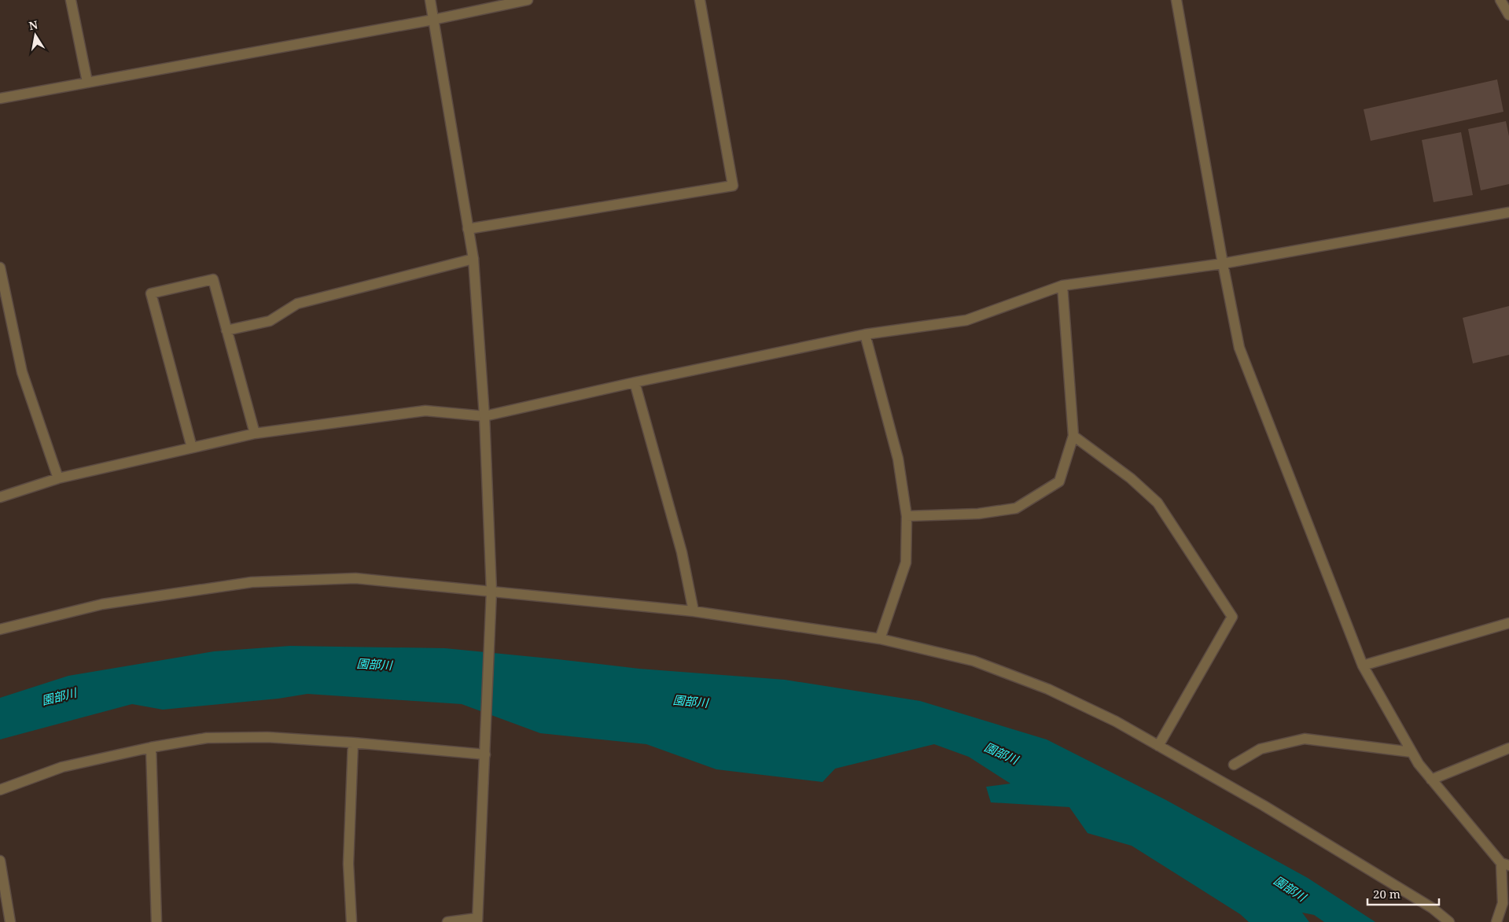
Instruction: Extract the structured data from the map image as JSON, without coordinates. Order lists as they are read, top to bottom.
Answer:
{
  "water": ["園部川"],
  "scale_bar": "20 m",
  "north": "top"
}
